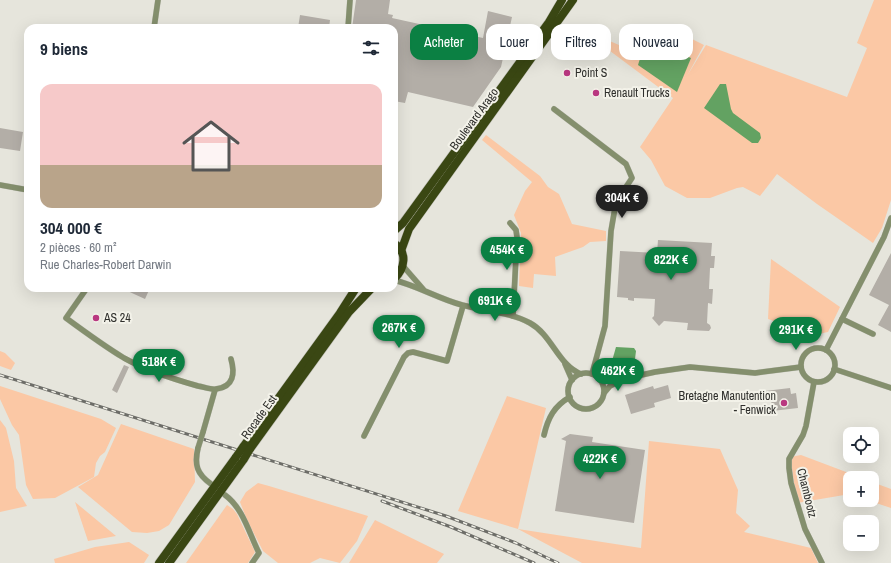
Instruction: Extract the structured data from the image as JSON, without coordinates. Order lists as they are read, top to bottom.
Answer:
{
  "streets": {
    "main road": ["Boulevard Arago", "Rocade Est"],
    "street": ["Chambootz"]
  },
  "places": [
    "Point S",
    "Renault Trucks",
    "AS 24",
    "Bretagne Manutention - Fenwick"
  ],
  "page": {
    "chip": [
      "Acheter",
      "Louer",
      "Filtres",
      "Nouveau"
    ],
    "heading": "9 biens",
    "list": [
      {
        "name": "304 000 €",
        "note": "2 pièces · 60 m² · Rue Charles-Robert Darwin"
      }
    ],
    "price": [
      "304K €",
      "454K €",
      "822K €",
      "691K €",
      "267K €",
      "291K €",
      "518K €",
      "462K €",
      "422K €"
    ],
    "map_buttons": ["+", "−"]
  }
}
